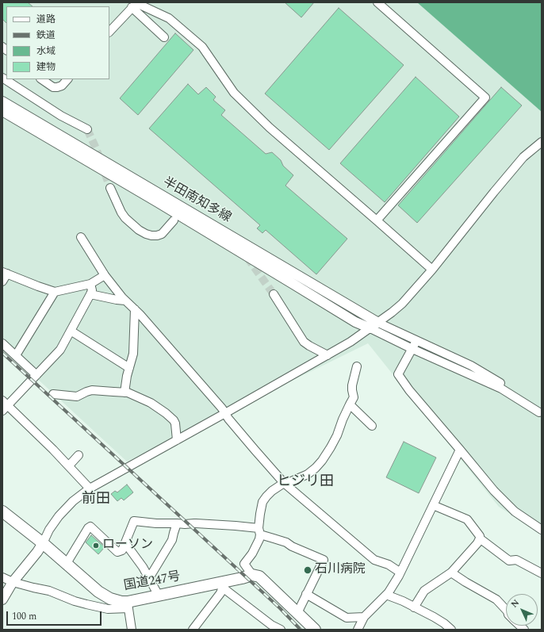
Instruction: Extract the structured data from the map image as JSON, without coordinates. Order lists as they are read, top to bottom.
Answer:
{
  "streets": {
    "highway": ["国道247号"],
    "main road": ["半田南知多線"]
  },
  "districts": ["ヒジリ田", "前田"],
  "places": ["ローソン", "石川病院"],
  "legend": [
    "道路",
    "鉄道",
    "水域",
    "建物"
  ],
  "scale_bar": "100 m",
  "north": "top left"
}
